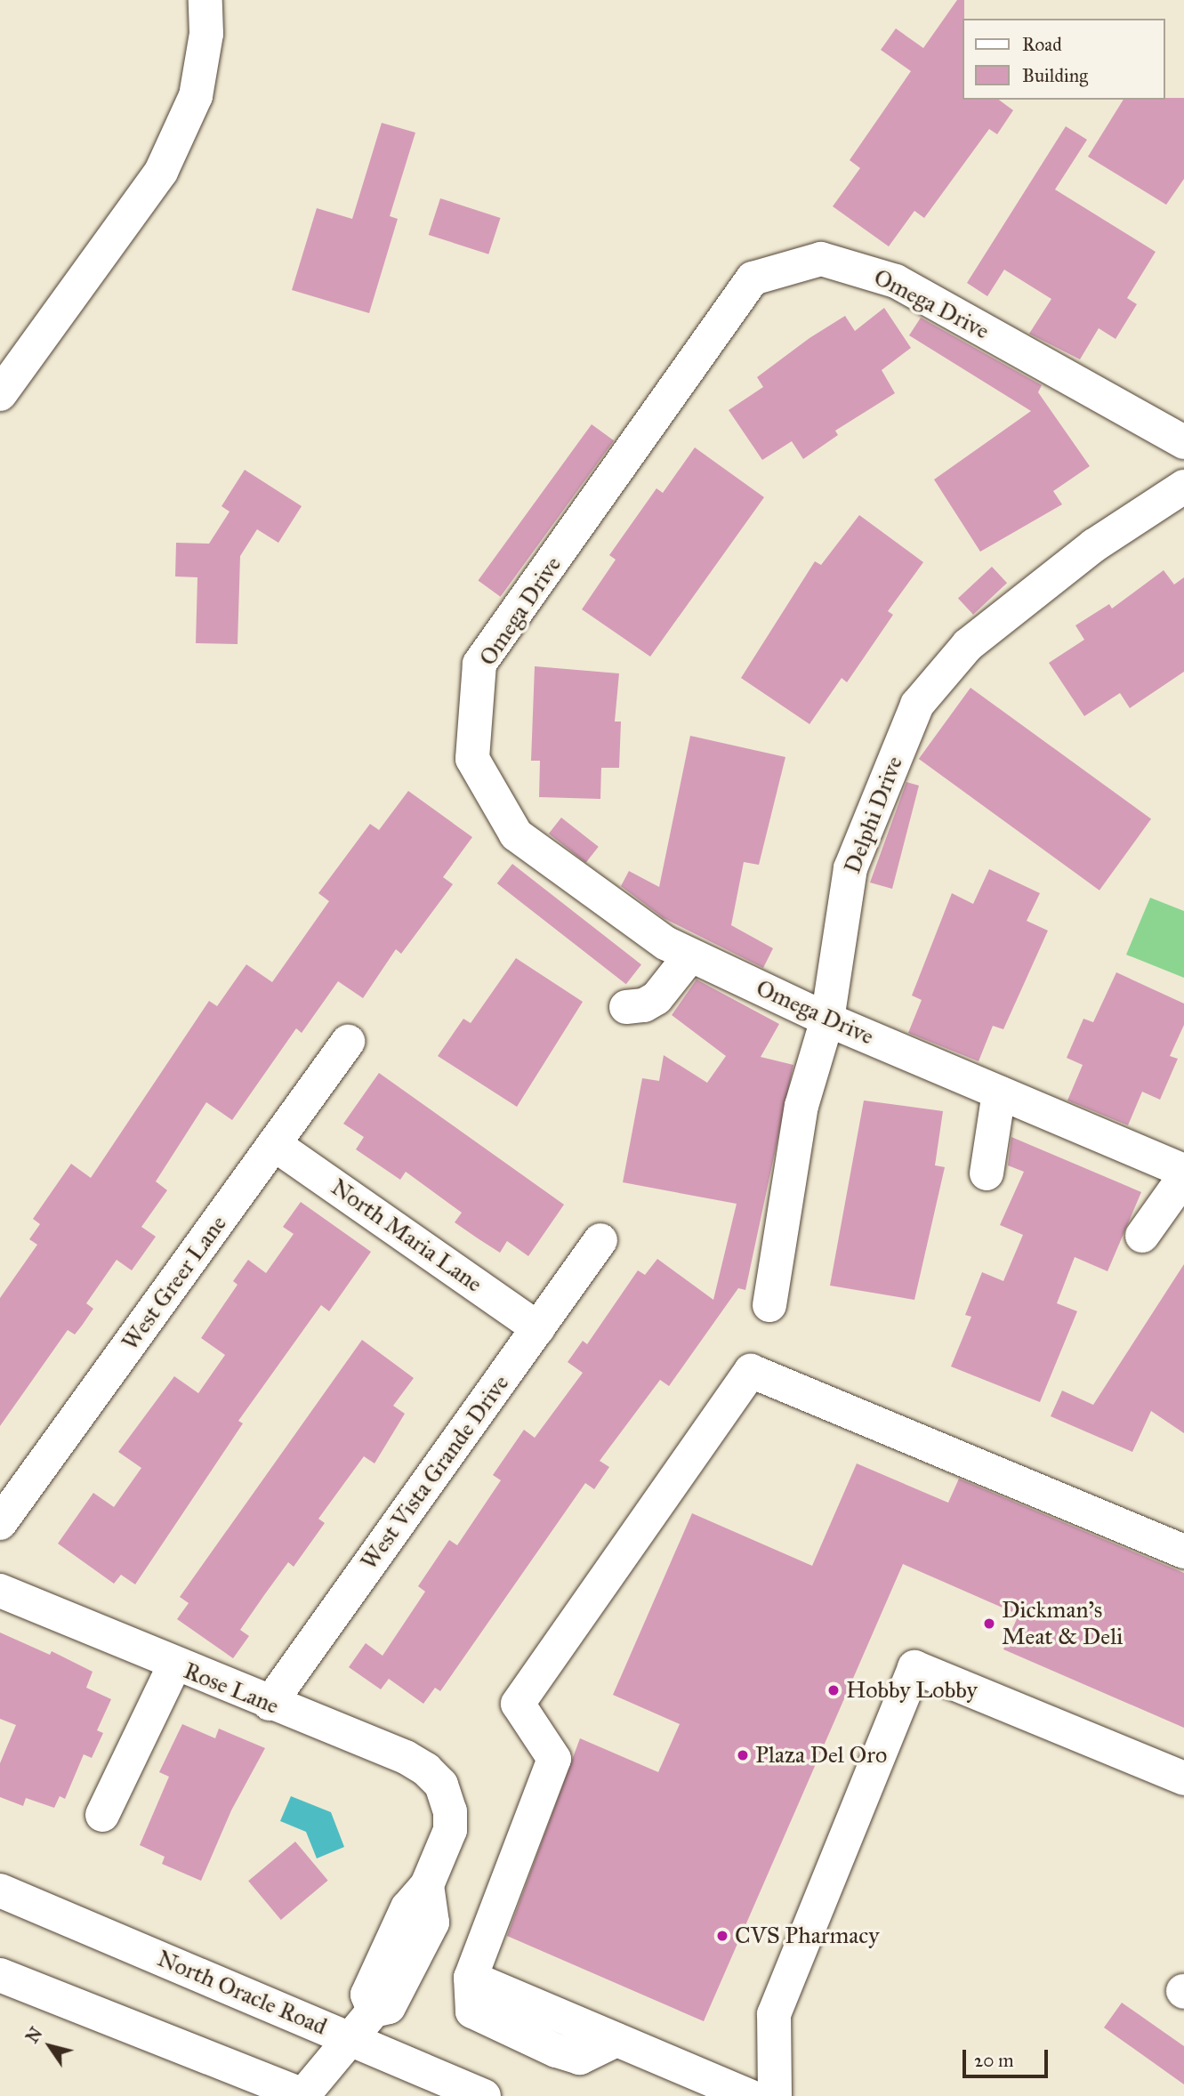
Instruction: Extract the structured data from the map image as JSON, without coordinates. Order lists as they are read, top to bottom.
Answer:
{
  "streets": {
    "main road": [
      "Omega Drive",
      "Delphi Drive",
      "North Maria Lane",
      "West Greer Lane",
      "West Vista Grande Drive",
      "Rose Lane",
      "North Oracle Road"
    ]
  },
  "crossings": [
    ["Omega Drive", "Delphi Drive"],
    ["North Maria Lane", "West Greer Lane"],
    ["North Maria Lane", "West Vista Grande Drive"],
    ["West Vista Grande Drive", "Rose Lane"],
    ["Rose Lane", "North Oracle Road"]
  ],
  "places": [
    "Dickman's Meat & Deli",
    "Hobby Lobby",
    "Plaza Del Oro",
    "CVS Pharmacy"
  ],
  "legend": ["Road", "Building"],
  "scale_bar": "20 m",
  "north": "top left"
}
